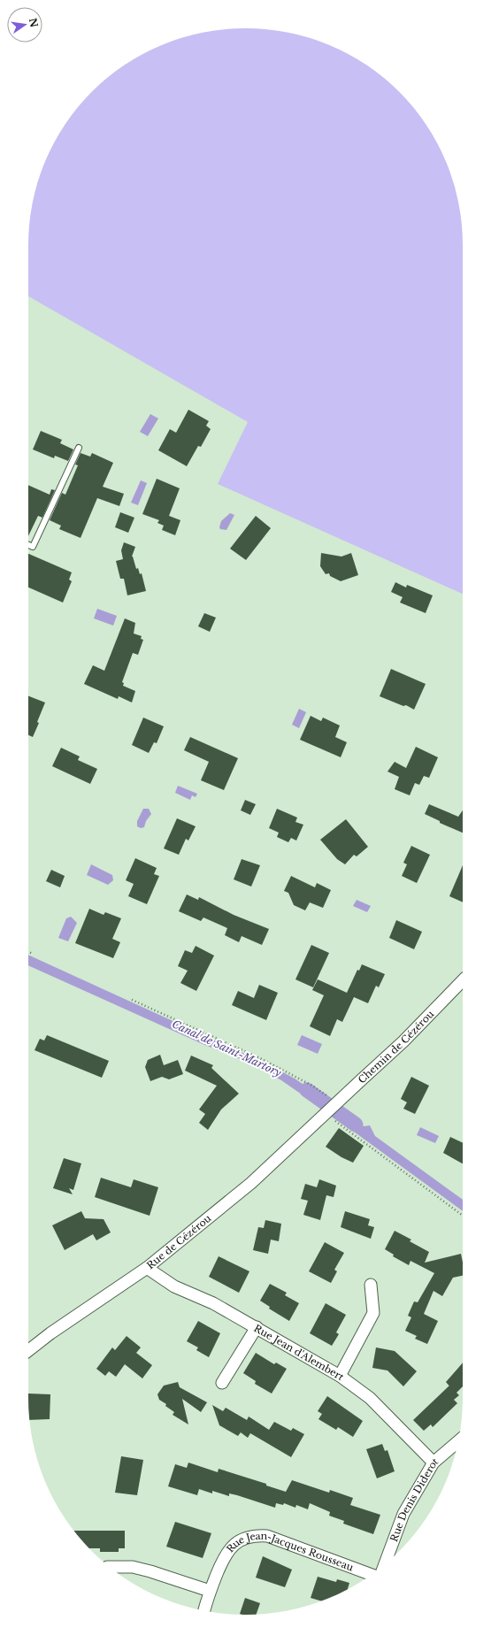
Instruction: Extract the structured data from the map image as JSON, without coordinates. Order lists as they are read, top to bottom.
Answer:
{
  "streets": {
    "street": [
      "Chemin de Cézérou",
      "Rue de Cézérou",
      "Rue Jean d'Alembert",
      "Rue Denis Diderot",
      "Rue Jean-Jacques Rousseau"
    ]
  },
  "crossings": [
    ["Chemin de Cézérou", "Rue de Cézérou"],
    ["Rue de Cézérou", "Rue Jean d'Alembert"],
    ["Rue Jean d'Alembert", "Rue Denis Diderot"]
  ],
  "water": ["Canal de Saint-Martory"],
  "north": "right"
}
